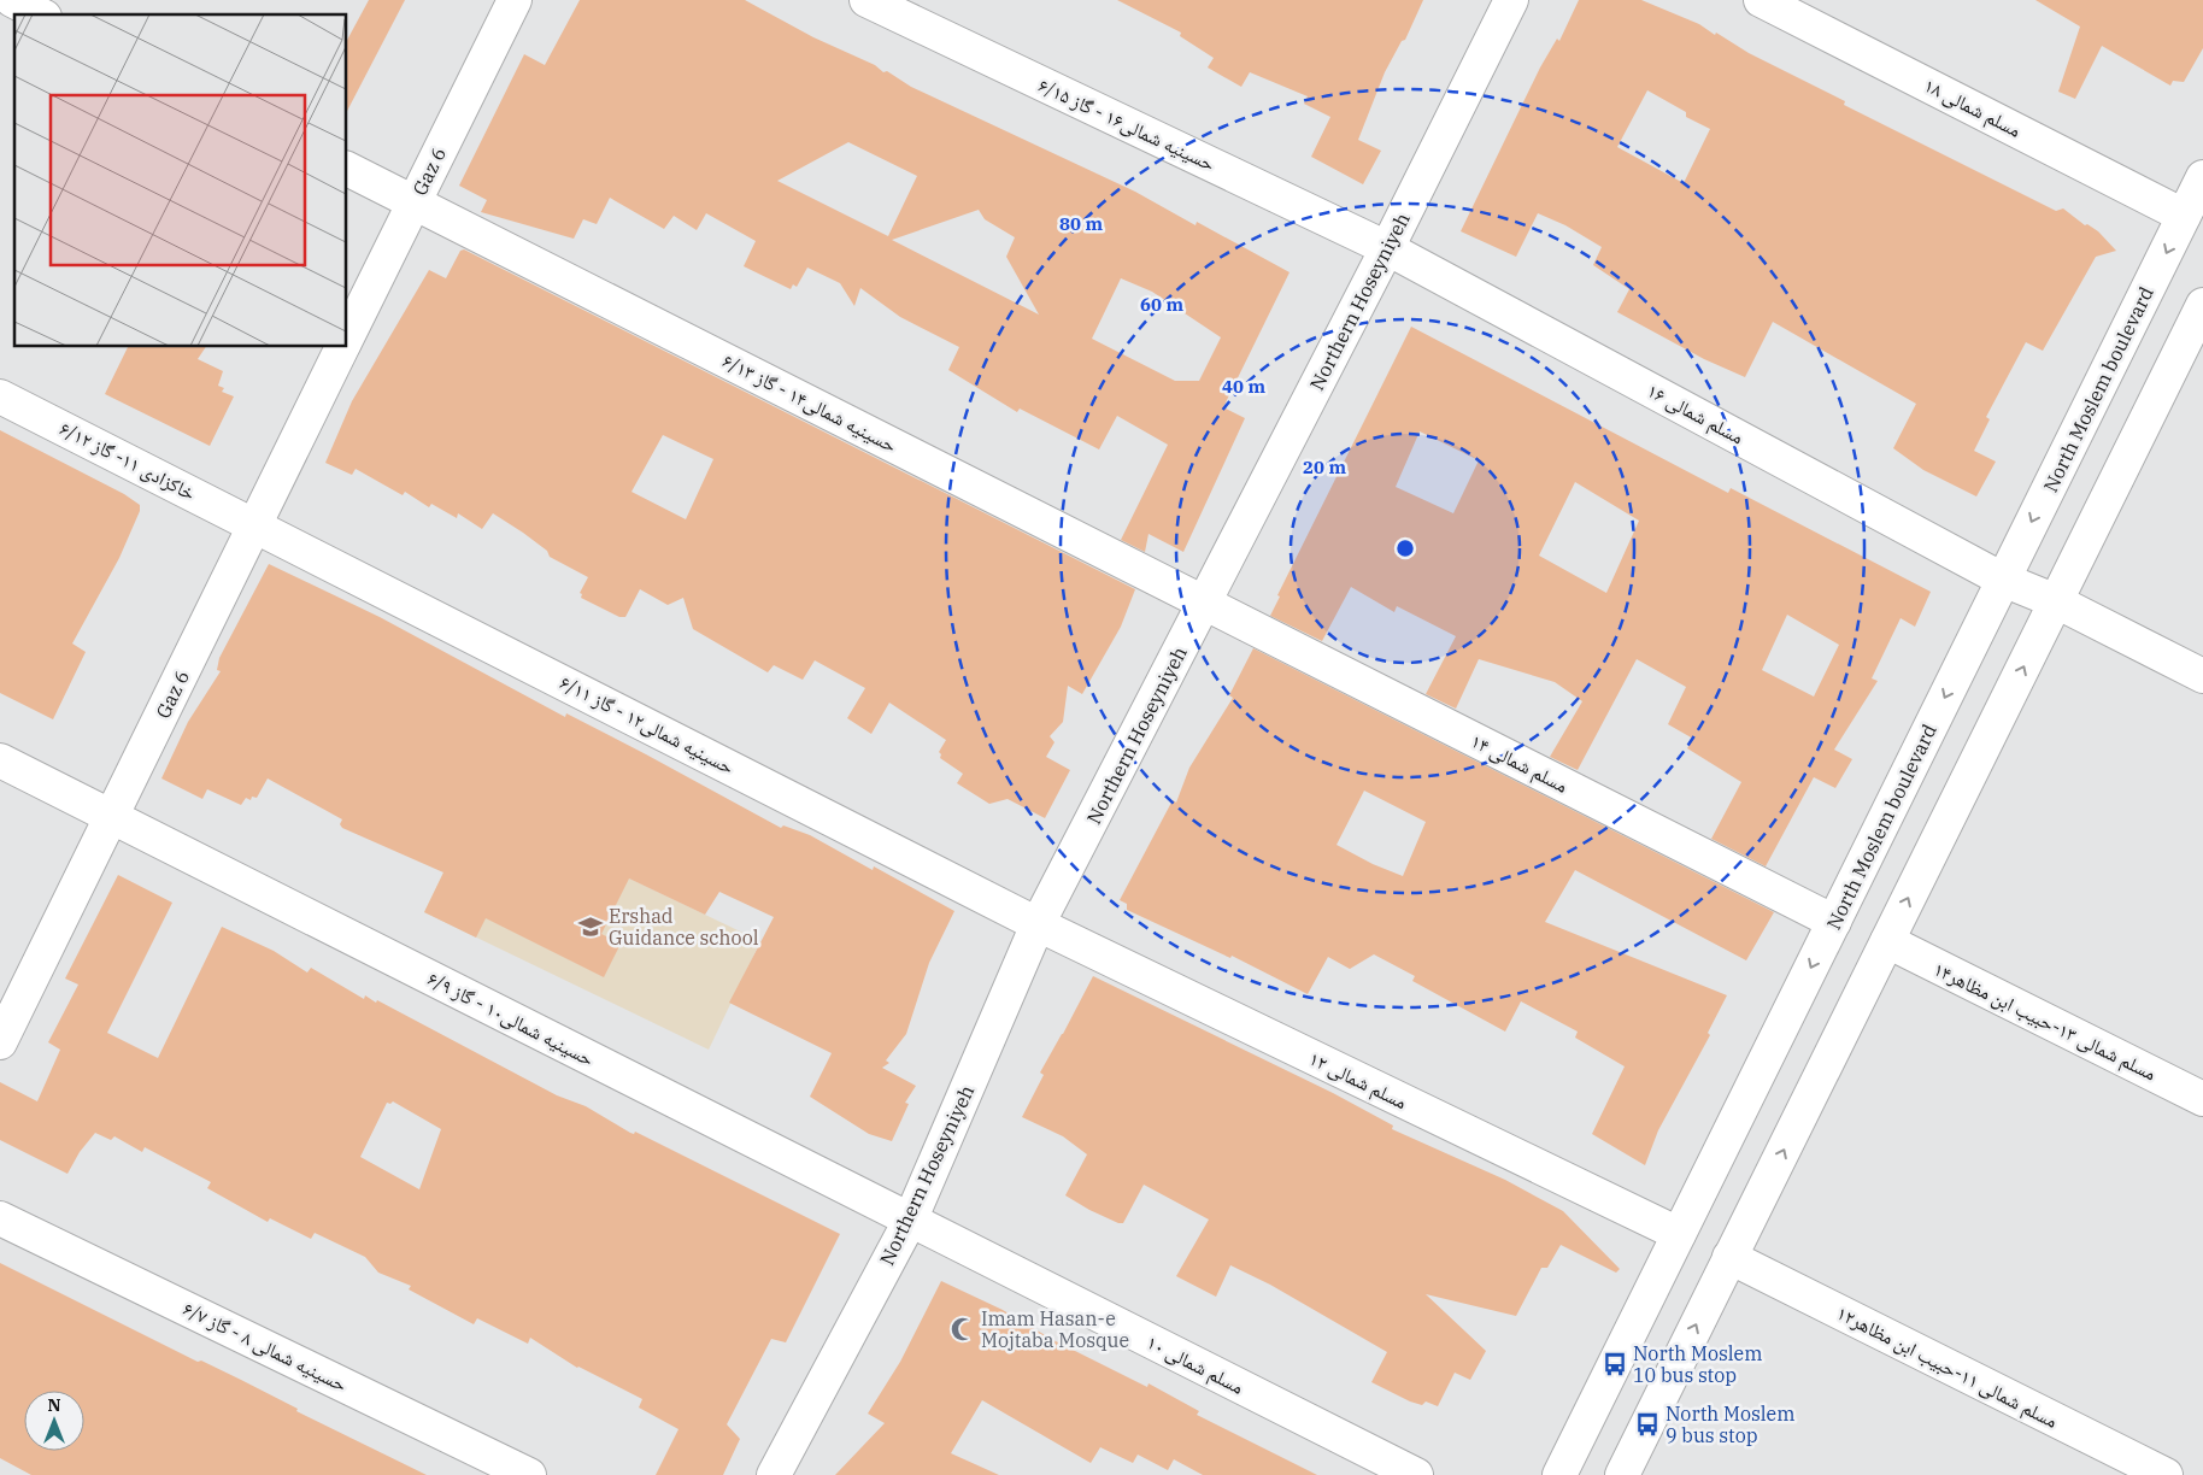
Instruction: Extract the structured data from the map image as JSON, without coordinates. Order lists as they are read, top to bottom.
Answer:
{
  "streets": {
    "street": [
      "مسلم شمالی ۱۸",
      "حسینیه شمالی۱۶ - گاز ۶/۱۵",
      "Gaz 6",
      "Northern Hoseyniyeh",
      "North Moslem boulevard",
      "حسینیه شمالی۱۴ - گاز ۶/۱۳",
      "مسلم شمالی ۱۶",
      "خاکزادی ۱۱- گاز ۶/۱۲",
      "حسینیه شمالی۱۲ - گاز ۶/۱۱",
      "مسلم شمالی ۱۴",
      "حسینیه شمالی۱۰ - گاز ۶/۹",
      "مسلم شمالی ۱۳-حبیب ابن مظاهر۱۴",
      "مسلم شمالی ۱۲",
      "حسینیه شمالی ۸ - گاز ۶/۷",
      "مسلم شمالی ۱۰",
      "مسلم شمالی ۱۱-حبیب ابن مظاهر۱۲"
    ]
  },
  "crossings": [
    ["مسلم شمالی ۱۸", "North Moslem boulevard"],
    ["حسینیه شمالی۱۶ - گاز ۶/۱۵", "Northern Hoseyniyeh"],
    ["حسینیه شمالی۱۶ - گاز ۶/۱۵", "مسلم شمالی ۱۶"],
    ["Gaz 6", "حسینیه شمالی۱۴ - گاز ۶/۱۳"],
    ["Gaz 6", "خاکزادی ۱۱- گاز ۶/۱۲"],
    ["Gaz 6", "حسینیه شمالی۱۲ - گاز ۶/۱۱"],
    ["Gaz 6", "حسینیه شمالی۱۰ - گاز ۶/۹"],
    ["Northern Hoseyniyeh", "حسینیه شمالی۱۴ - گاز ۶/۱۳"],
    ["Northern Hoseyniyeh", "مسلم شمالی ۱۶"],
    ["Northern Hoseyniyeh", "حسینیه شمالی۱۲ - گاز ۶/۱۱"],
    ["Northern Hoseyniyeh", "مسلم شمالی ۱۴"],
    ["Northern Hoseyniyeh", "حسینیه شمالی۱۰ - گاز ۶/۹"],
    ["Northern Hoseyniyeh", "مسلم شمالی ۱۲"],
    ["Northern Hoseyniyeh", "مسلم شمالی ۱۰"],
    ["North Moslem boulevard", "مسلم شمالی ۱۶"],
    ["North Moslem boulevard", "مسلم شمالی ۱۴"],
    ["North Moslem boulevard", "مسلم شمالی ۱۲"],
    ["حسینیه شمالی۱۴ - گاز ۶/۱۳", "مسلم شمالی ۱۴"],
    ["خاکزادی ۱۱- گاز ۶/۱۲", "حسینیه شمالی۱۲ - گاز ۶/۱۱"],
    ["حسینیه شمالی۱۲ - گاز ۶/۱۱", "مسلم شمالی ۱۲"],
    ["حسینیه شمالی۱۰ - گاز ۶/۹", "مسلم شمالی ۱۰"]
  ],
  "places": {
    "school or university": ["Ershad Guidance school"],
    "mosque": ["Imam Hasan-e Mojtaba Mosque"],
    "bus stop": ["North Moslem 10 bus stop", "North Moslem 9 bus stop"]
  },
  "north": "top",
  "rings": [
    "80 m",
    "60 m",
    "40 m",
    "20 m"
  ]
}
